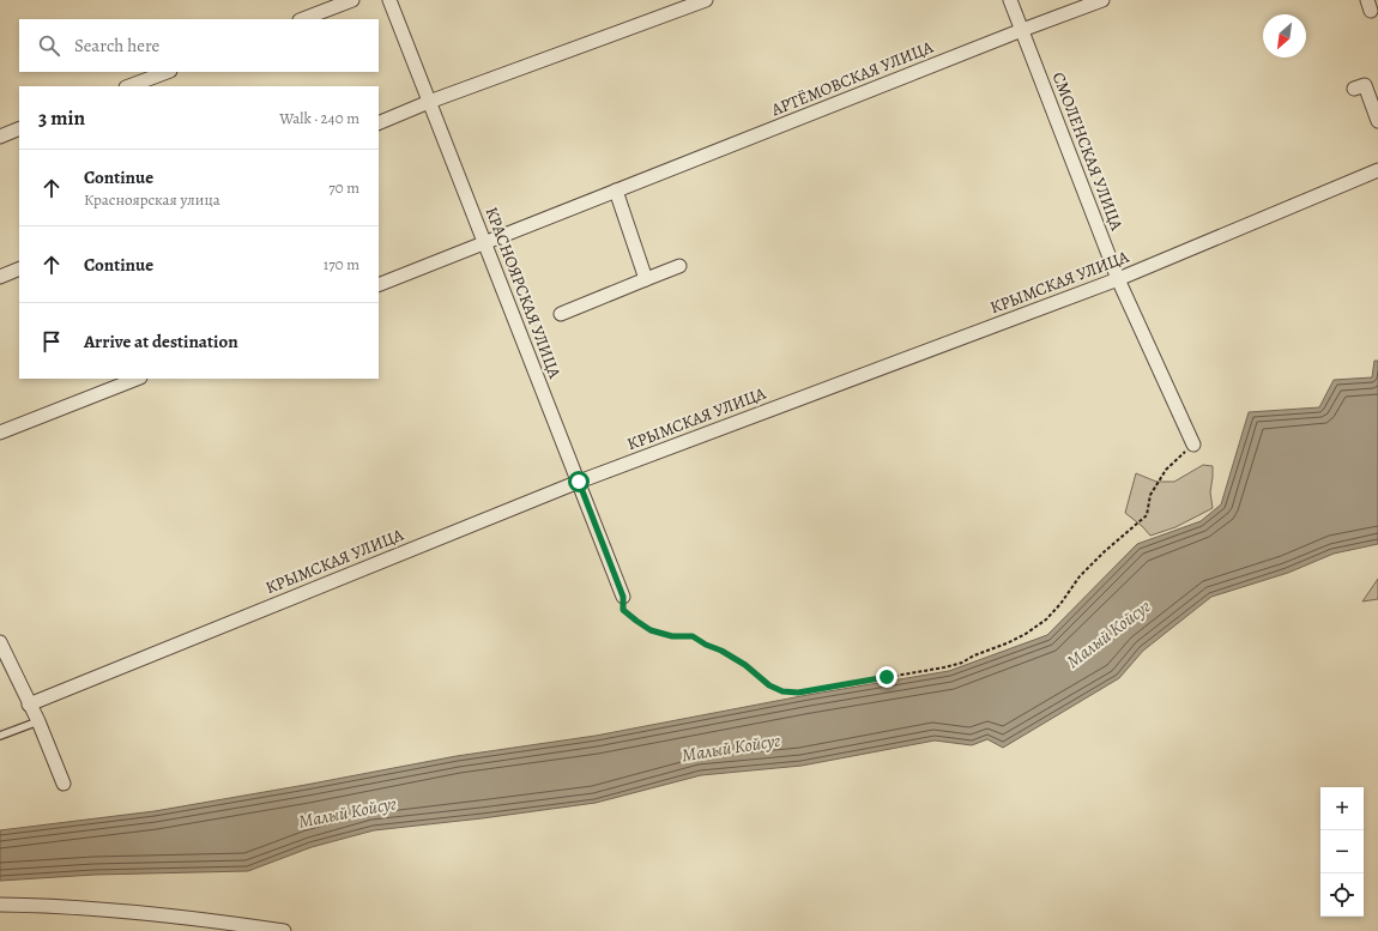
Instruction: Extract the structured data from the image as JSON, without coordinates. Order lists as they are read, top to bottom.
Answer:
{
  "streets": {
    "street": [
      "АРТЁМОВСКАЯ УЛИЦА",
      "СМОЛЕНСКАЯ УЛИЦА",
      "КРЫМСКАЯ УЛИЦА",
      "КРАСНОЯРСКАЯ УЛИЦА"
    ]
  },
  "crossings": [
    ["АРТЁМОВСКАЯ УЛИЦА", "СМОЛЕНСКАЯ УЛИЦА"],
    ["АРТЁМОВСКАЯ УЛИЦА", "КРАСНОЯРСКАЯ УЛИЦА"],
    ["СМОЛЕНСКАЯ УЛИЦА", "КРЫМСКАЯ УЛИЦА"],
    ["КРЫМСКАЯ УЛИЦА", "КРАСНОЯРСКАЯ УЛИЦА"]
  ],
  "water": ["Малый Койсуг"],
  "north": "bottom left",
  "page": {
    "search": "Search here",
    "heading": ["3 min", "Walk · 240 m"],
    "list": [
      ["Continue", "Красноярская улица", "70 m"],
      ["Continue", "170 m"],
      "Arrive at destination"
    ],
    "map_buttons": ["+", "−"]
  }
}
